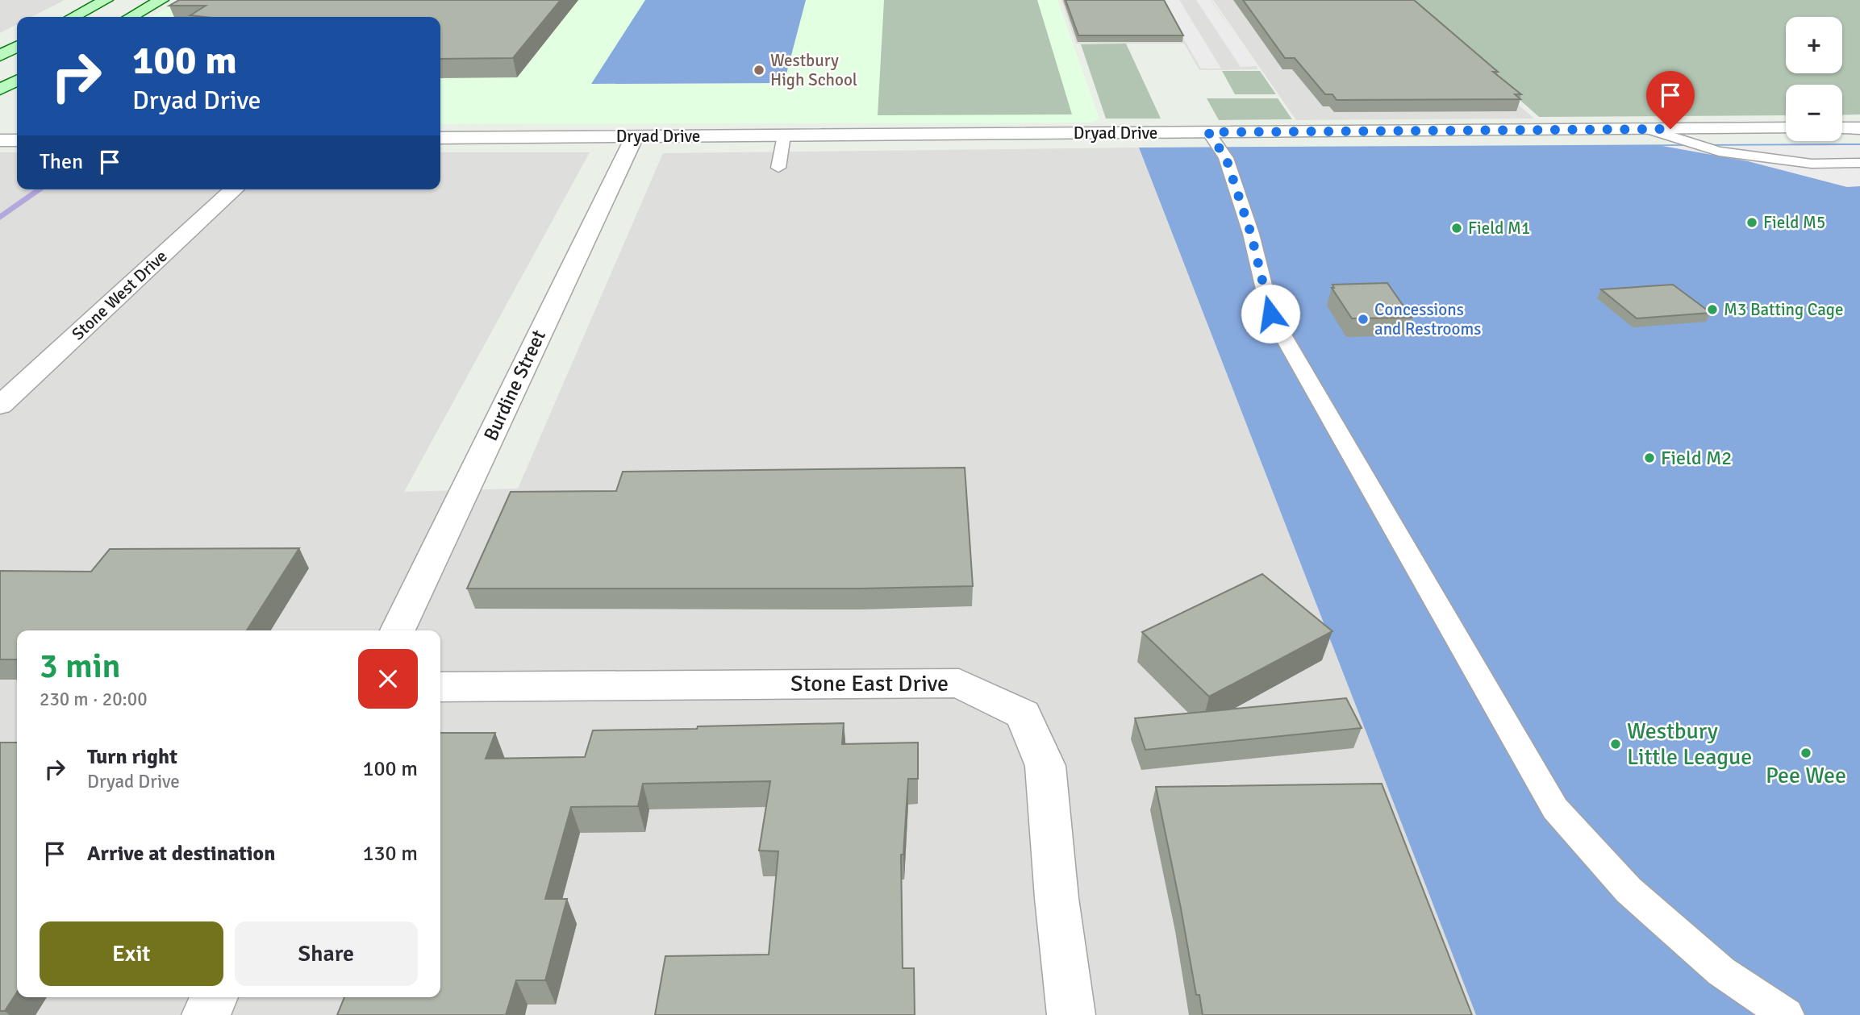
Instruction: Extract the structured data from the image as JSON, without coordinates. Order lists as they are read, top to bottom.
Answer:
{
  "streets": {
    "street": [
      "Dryad Drive",
      "Stone West Drive",
      "Burdine Street",
      "Stone East Drive"
    ]
  },
  "crossings": [
    ["Dryad Drive", "Burdine Street"]
  ],
  "places": [
    "Westbury High School",
    "Field M5",
    "Field M1",
    "M3 Batting Cage",
    "Concessions and Restrooms",
    "Field M2",
    "Westbury Little League",
    "Pee Wee"
  ],
  "page": {
    "map_buttons": ["+", "−"],
    "turn": ["100 m", "Dryad Drive"],
    "then": "Then",
    "heading": ["3 min", "230 m · 20:00"],
    "list": [
      {
        "name": "Turn right",
        "note": "Dryad Drive",
        "value": "100 m"
      },
      {
        "name": "Arrive at destination",
        "value": "130 m"
      }
    ],
    "buttons": ["Exit", "Share"]
  }
}
